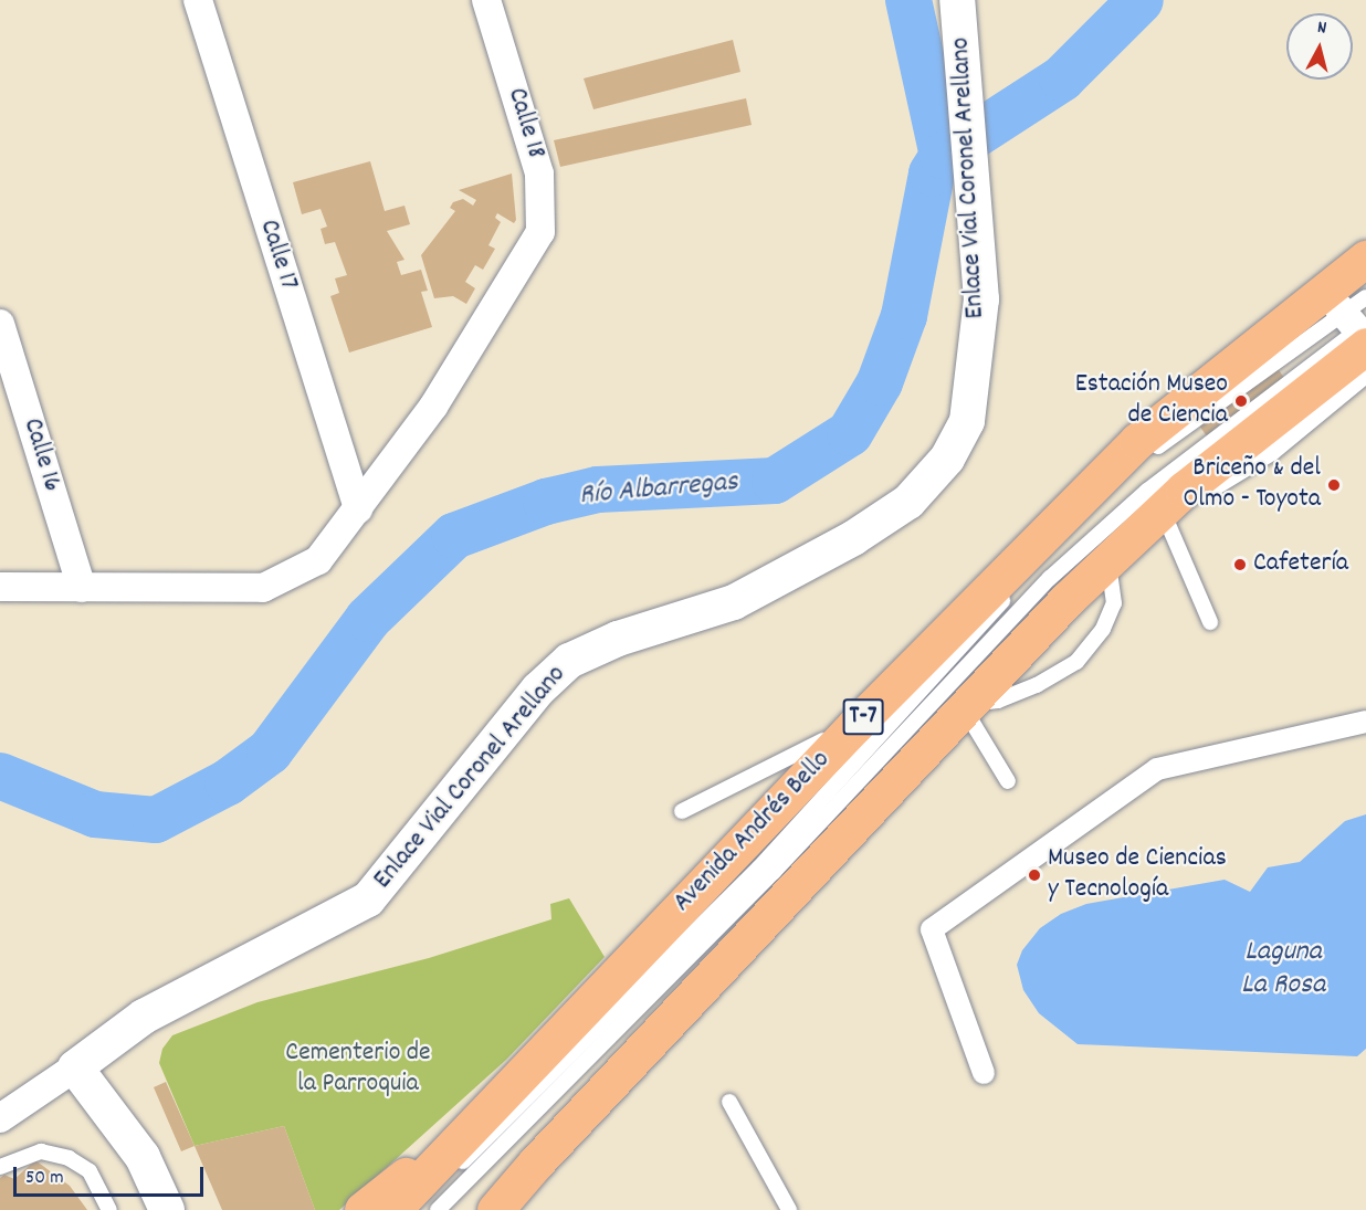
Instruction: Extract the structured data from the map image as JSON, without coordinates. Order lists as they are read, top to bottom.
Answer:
{
  "streets": {
    "highway": ["T-7", "Avenida Andrés Bello"],
    "street": [
      "Calle 18",
      "Enlace Vial Coronel Arellano",
      "Calle 17",
      "Calle 16"
    ]
  },
  "crossings": [
    ["Calle 18", "Calle 17"],
    ["Calle 18", "Calle 16"]
  ],
  "water": ["Río Albarregas", "Laguna La Rosa"],
  "parks": ["Cementerio de la Parroquia"],
  "places": [
    "Estación Museo de Ciencia",
    "Briceño & del Olmo - Toyota",
    "Cafetería",
    "Museo de Ciencias y Tecnología"
  ],
  "scale_bar": "50 m",
  "north": "top"
}
